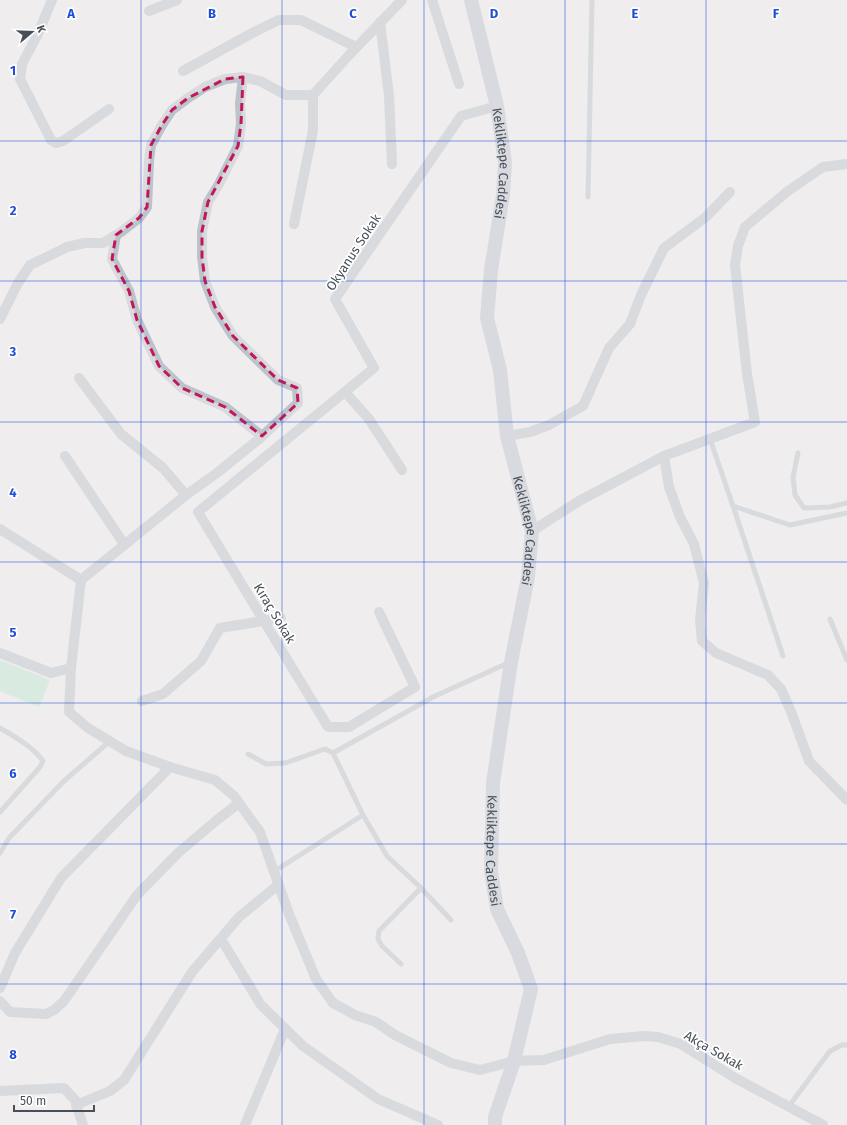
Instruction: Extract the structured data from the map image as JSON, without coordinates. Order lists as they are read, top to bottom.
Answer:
{
  "streets": {
    "street": [
      "Kekliktepe Caddesi",
      "Okyanus Sokak",
      "Kıraç Sokak",
      "Akça Sokak"
    ]
  },
  "crossings": [
    ["Kekliktepe Caddesi", "Okyanus Sokak"],
    ["Kekliktepe Caddesi", "Akça Sokak"],
    ["Okyanus Sokak", "Kıraç Sokak"]
  ],
  "scale_bar": "50 m",
  "north": "right",
  "grid": {
    "columns": [
      "A",
      "B",
      "C",
      "D",
      "E",
      "F"
    ],
    "rows": [
      "1",
      "2",
      "3",
      "4",
      "5",
      "6",
      "7",
      "8"
    ]
  }
}
